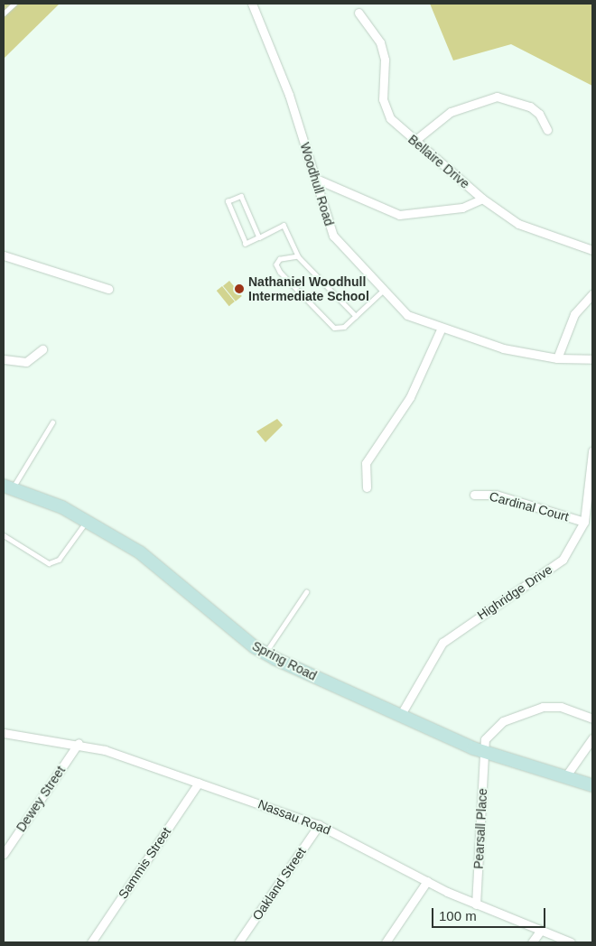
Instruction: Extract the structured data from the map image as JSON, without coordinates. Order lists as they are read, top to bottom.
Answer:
{
  "streets": {
    "main road": ["Spring Road"],
    "street": [
      "Bellaire Drive",
      "Woodhull Road",
      "Cardinal Court",
      "Highridge Drive",
      "Dewey Street",
      "Nassau Road",
      "Pearsall Place",
      "Sammis Street",
      "Oakland Street"
    ]
  },
  "crossings": [
    ["Cardinal Court", "Highridge Drive"],
    ["Highridge Drive", "Spring Road"],
    ["Spring Road", "Pearsall Place"],
    ["Dewey Street", "Nassau Road"],
    ["Nassau Road", "Pearsall Place"],
    ["Nassau Road", "Sammis Street"],
    ["Nassau Road", "Oakland Street"]
  ],
  "places": ["Nathaniel Woodhull Intermediate School"],
  "scale_bar": "100 m"
}
